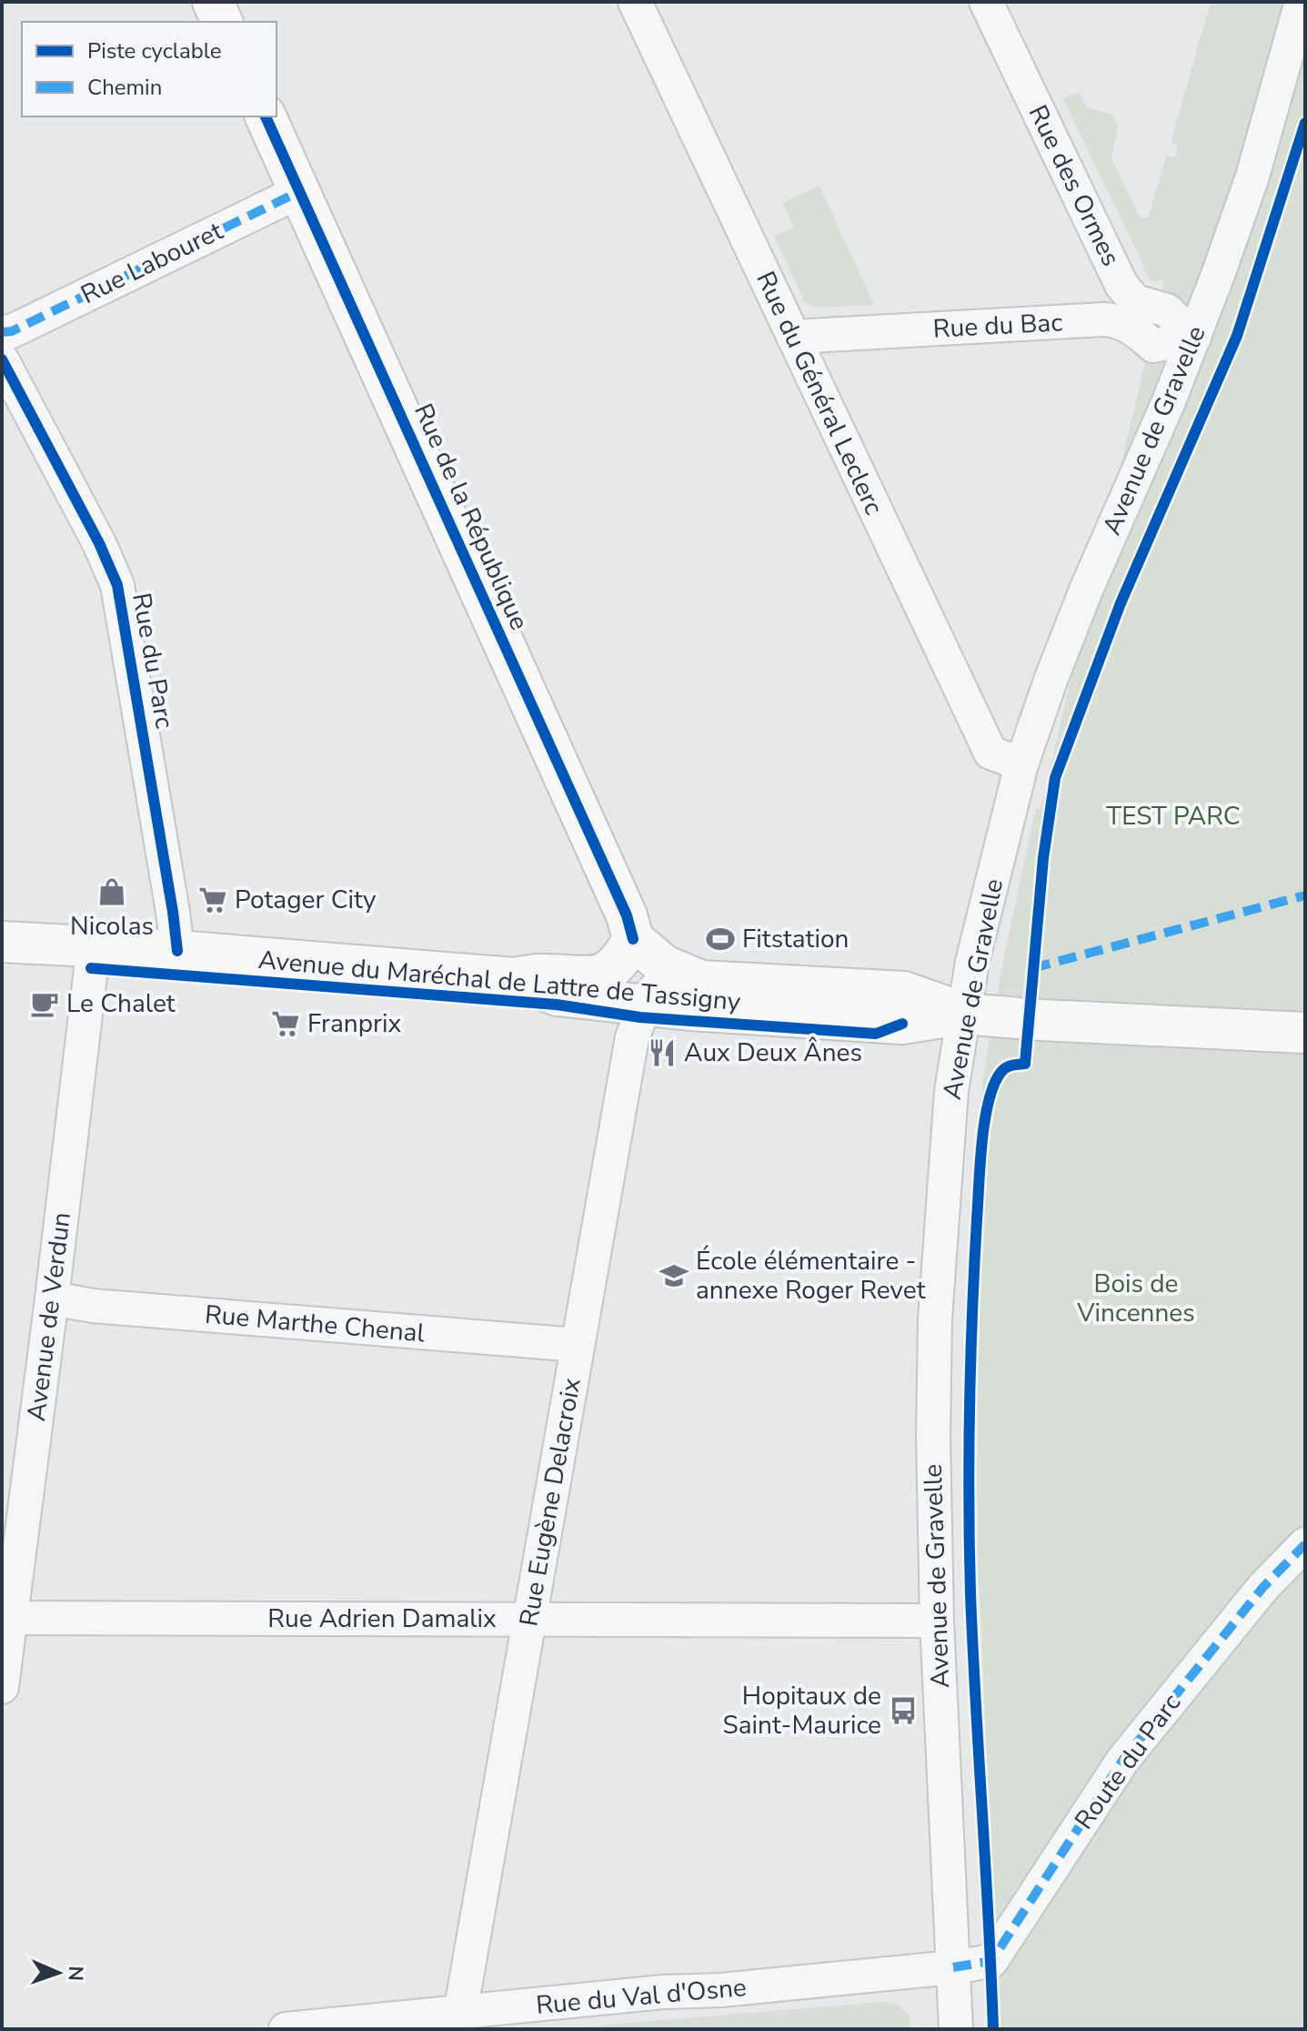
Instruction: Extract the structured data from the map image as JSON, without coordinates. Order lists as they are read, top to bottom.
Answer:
{
  "streets": {
    "main road": ["Rue de la République", "Avenue du Maréchal de Lattre de Tassigny"],
    "street": [
      "Rue des Ormes",
      "Rue Labouret",
      "Rue du Bac",
      "Rue du Général Leclerc",
      "Avenue de Gravelle",
      "Rue du Parc",
      "Avenue de Verdun",
      "Rue Marthe Chenal",
      "Rue Eugène Delacroix",
      "Rue Adrien Damalix",
      "Route du Parc",
      "Rue du Val d'Osne"
    ]
  },
  "crossings": [
    ["Rue des Ormes", "Rue du Bac"],
    ["Rue Labouret", "Rue de la République"],
    ["Rue du Bac", "Rue du Général Leclerc"],
    ["Rue du Général Leclerc", "Avenue de Gravelle"],
    ["Avenue de Gravelle", "Avenue du Maréchal de Lattre de Tassigny"],
    ["Avenue de Gravelle", "Rue Adrien Damalix"],
    ["Avenue de Gravelle", "Route du Parc"],
    ["Avenue de Gravelle", "Rue du Val d'Osne"],
    ["Rue de la République", "Avenue du Maréchal de Lattre de Tassigny"],
    ["Rue du Parc", "Avenue du Maréchal de Lattre de Tassigny"],
    ["Avenue du Maréchal de Lattre de Tassigny", "Avenue de Verdun"],
    ["Avenue du Maréchal de Lattre de Tassigny", "Rue Eugène Delacroix"],
    ["Avenue de Verdun", "Rue Marthe Chenal"],
    ["Avenue de Verdun", "Rue Adrien Damalix"],
    ["Rue Marthe Chenal", "Rue Eugène Delacroix"],
    ["Rue Eugène Delacroix", "Rue Adrien Damalix"],
    ["Rue Eugène Delacroix", "Rue du Val d'Osne"],
    ["Route du Parc", "Rue du Val d'Osne"]
  ],
  "parks": ["TEST PARC", "Bois de Vincennes"],
  "places": {
    "shop": ["Nicolas"],
    "supermarket": ["Potager City", "Franprix"],
    "sports": ["Fitstation"],
    "cafe": ["Le Chalet"],
    "restaurant": ["Aux Deux Ânes"],
    "school or university": ["École élémentaire - annexe Roger Revet"],
    "bus stop": ["Hopitaux de Saint-Maurice"]
  },
  "legend": ["Piste cyclable", "Chemin"],
  "north": "right"
}
